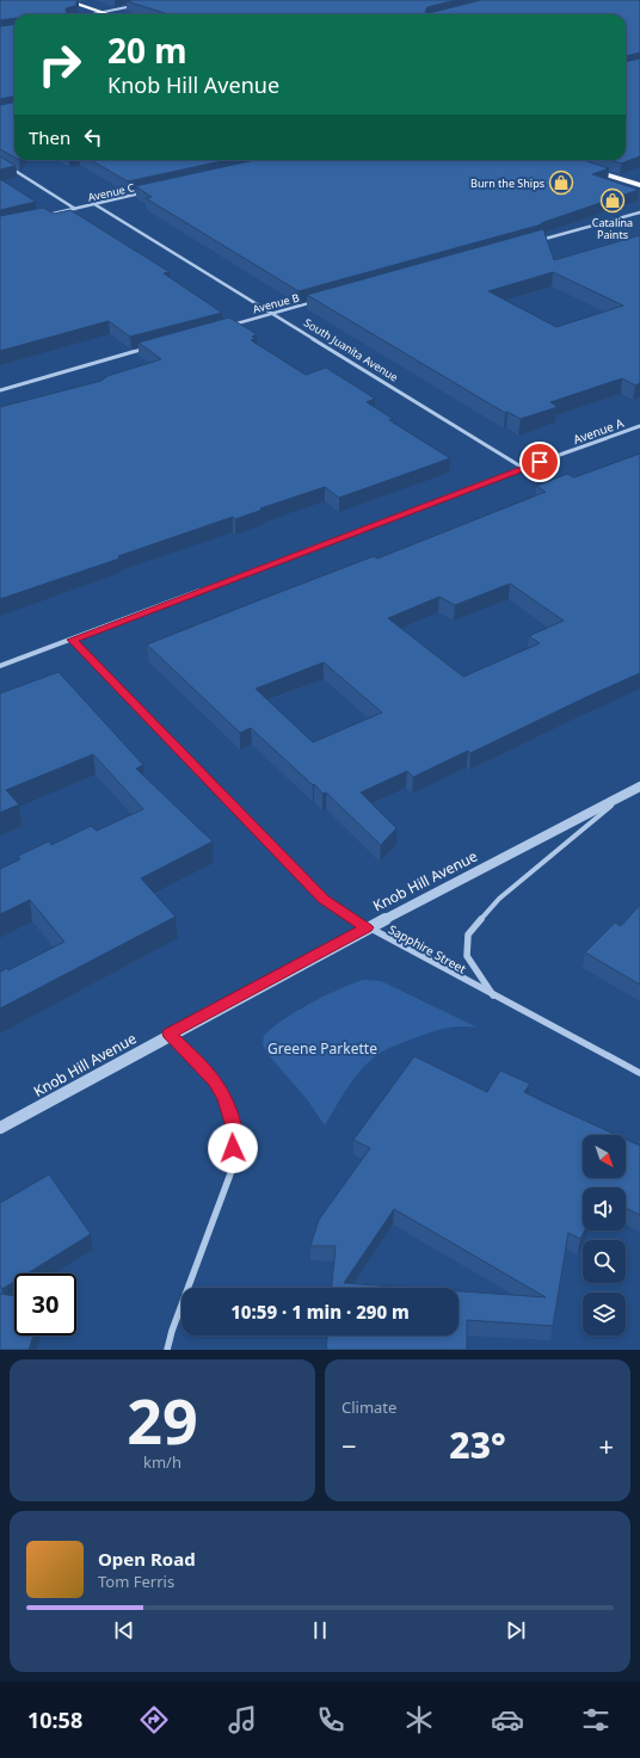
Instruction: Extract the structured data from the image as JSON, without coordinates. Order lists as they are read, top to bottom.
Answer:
{
  "streets": {
    "street": [
      "Avenue C",
      "Avenue B",
      "South Juanita Avenue",
      "Avenue A",
      "Knob Hill Avenue",
      "Sapphire Street"
    ]
  },
  "crossings": [
    ["Avenue C", "South Juanita Avenue"],
    ["Avenue B", "South Juanita Avenue"],
    ["South Juanita Avenue", "Avenue A"],
    ["Avenue A", "Sapphire Street"],
    ["Knob Hill Avenue", "Sapphire Street"]
  ],
  "parks": ["Greene Parkette"],
  "places": {
    "shop": ["Burn the Ships", "Catalina Paints"]
  },
  "north": "bottom right",
  "page": {
    "turn": ["20 m", "Knob Hill Avenue"],
    "then": "Then",
    "limit": "30",
    "trip": "10:59 · 1 min · 290 m",
    "tile": [
      ["29", "km/h"],
      "Climate"
    ],
    "heat": ["−", "23°", "+"],
    "song": ["Open Road", "Tom Ferris"],
    "tabs": "10:58"
  }
}
